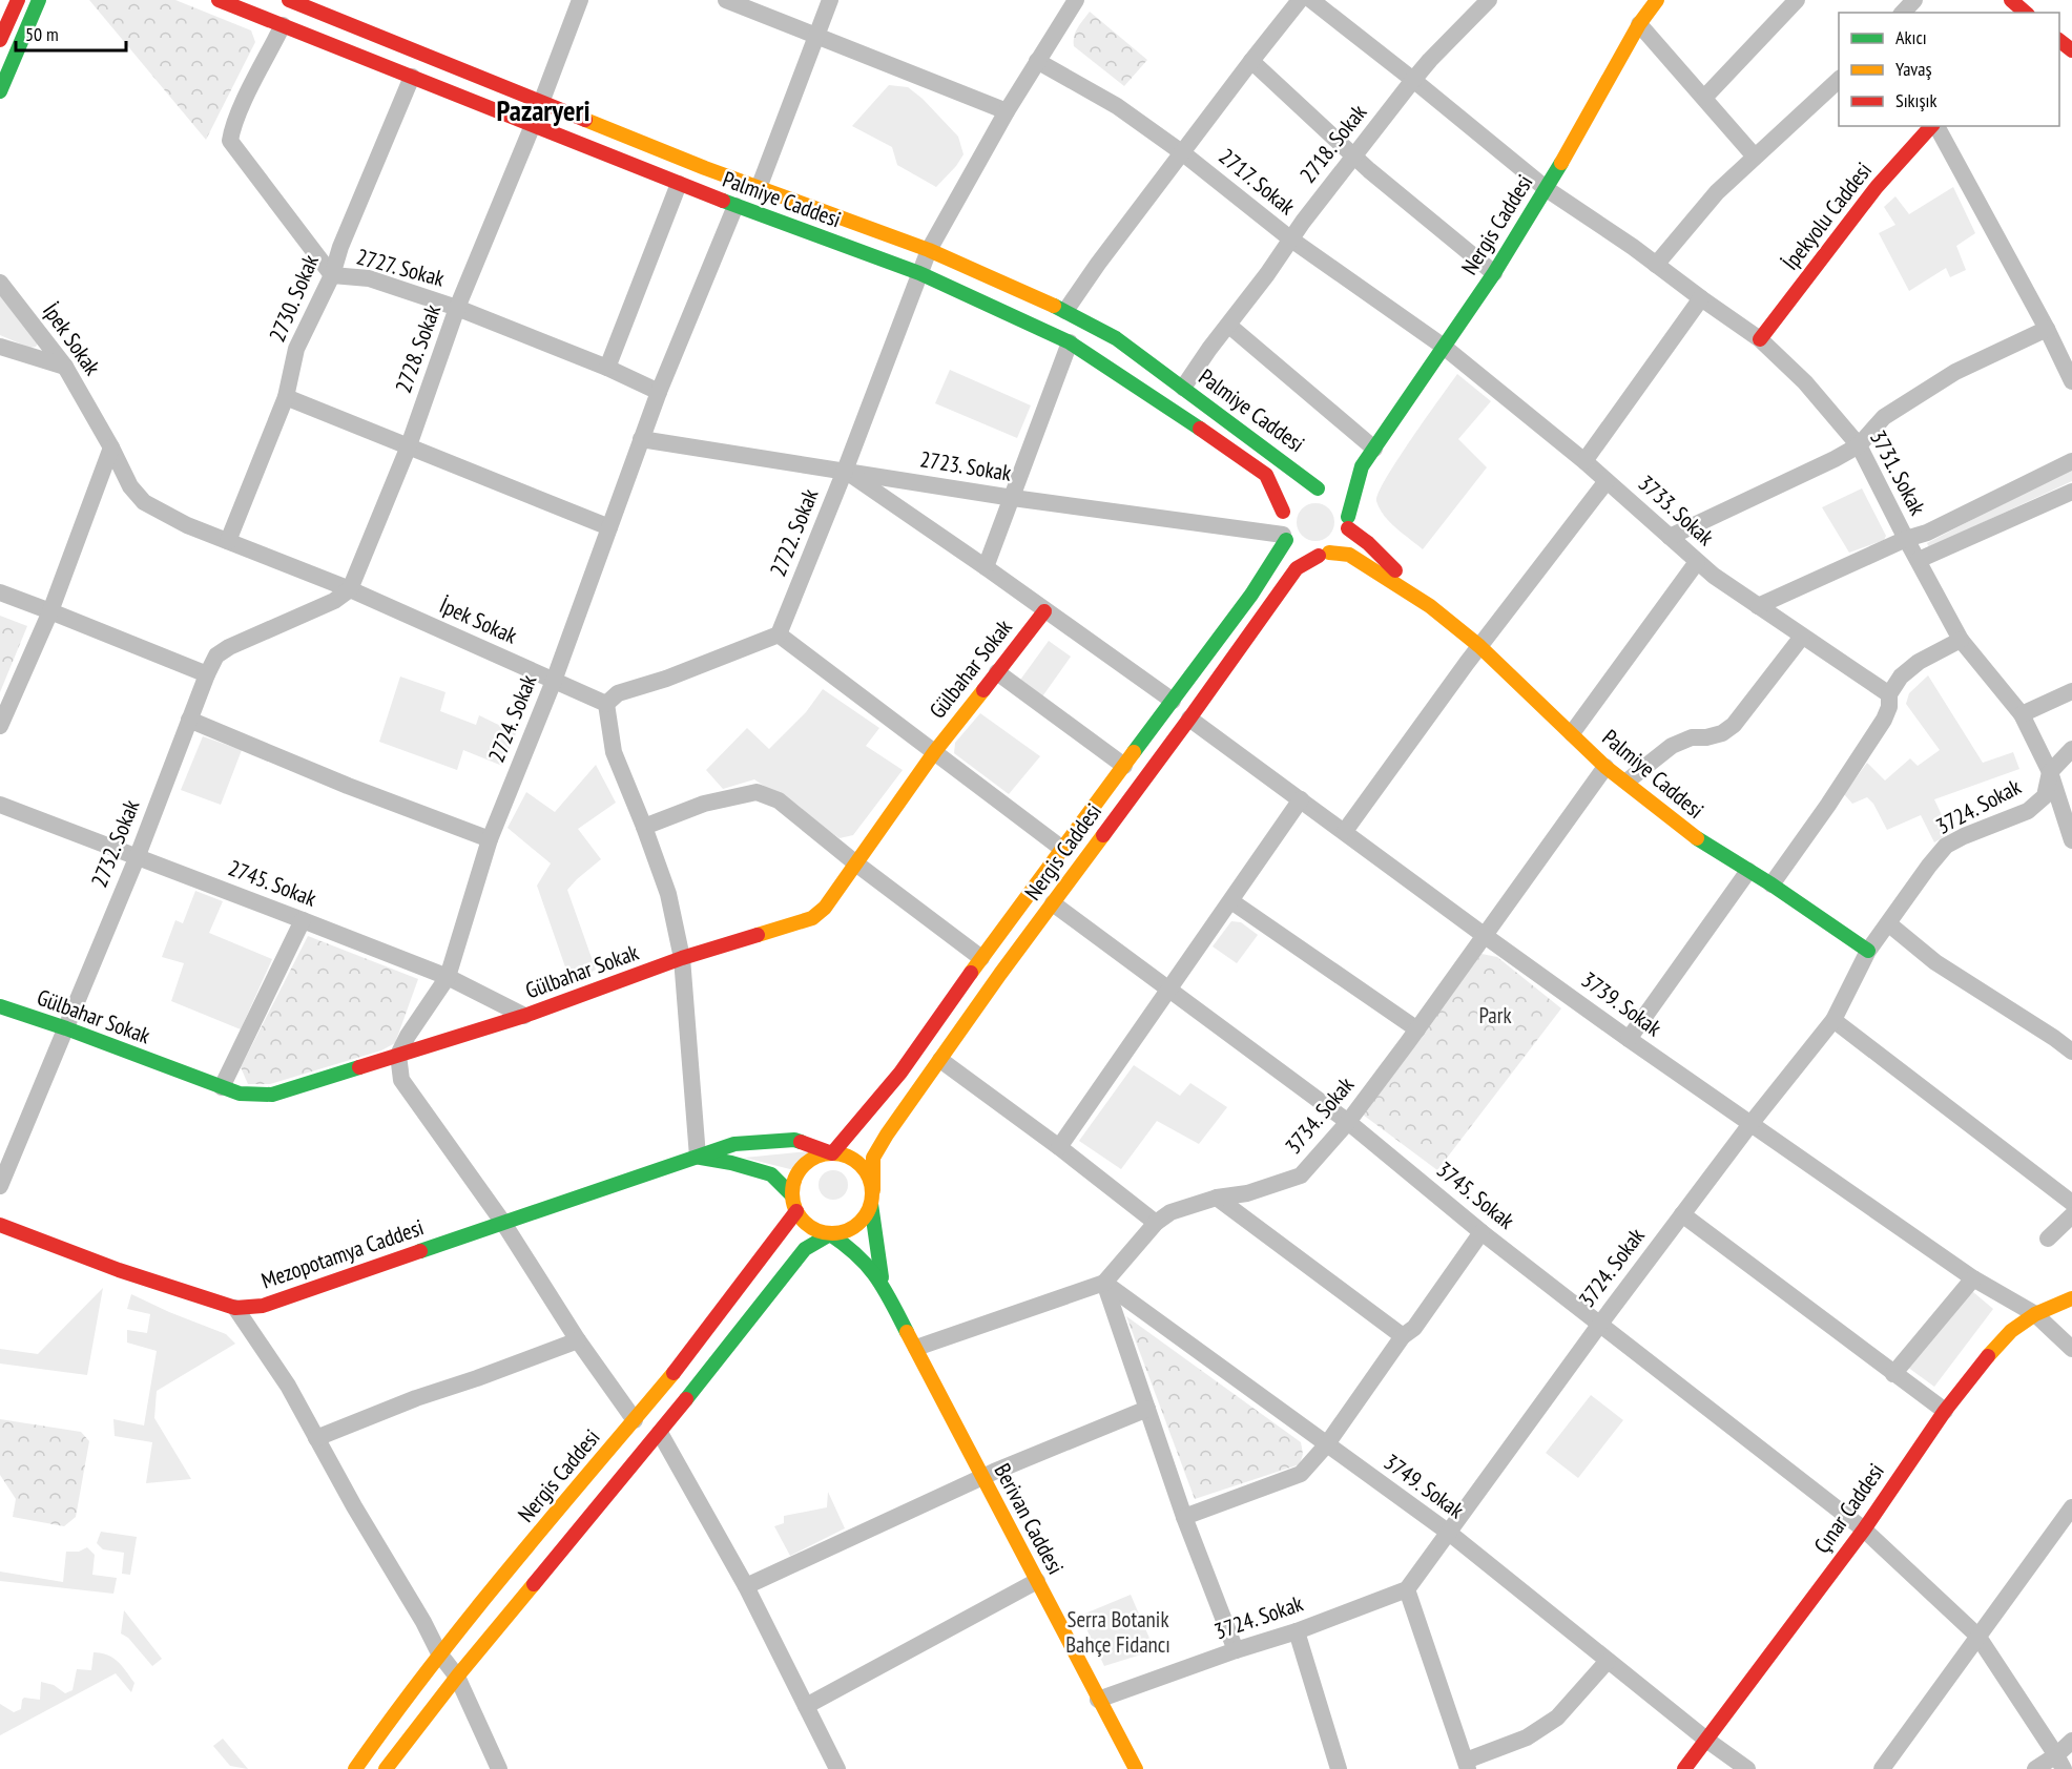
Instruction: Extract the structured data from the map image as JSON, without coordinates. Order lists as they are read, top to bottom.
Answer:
{
  "streets": {
    "main road": [
      "Palmiye Caddesi",
      "İpekyolu Caddesi",
      "Nergis Caddesi",
      "Gülbahar Sokak",
      "Mezopotamya Caddesi",
      "Çınar Caddesi",
      "Berivan Caddesi"
    ],
    "street": [
      "2718. Sokak",
      "2717. Sokak",
      "2727. Sokak",
      "2730. Sokak",
      "İpek Sokak",
      "2728. Sokak",
      "2723. Sokak",
      "3731. Sokak",
      "3733. Sokak",
      "2722. Sokak",
      "2724. Sokak",
      "3724. Sokak",
      "2732. Sokak",
      "2745. Sokak",
      "3739. Sokak",
      "3734. Sokak",
      "3745. Sokak",
      "3749. Sokak"
    ]
  },
  "crossings": [
    ["2718. Sokak", "2717. Sokak"],
    ["2718. Sokak", "Palmiye Caddesi"],
    ["2718. Sokak", "3731. Sokak"],
    ["2717. Sokak", "Nergis Caddesi"],
    ["2717. Sokak", "3733. Sokak"],
    ["2717. Sokak", "2722. Sokak"],
    ["Palmiye Caddesi", "Nergis Caddesi"],
    ["Palmiye Caddesi", "2727. Sokak"],
    ["Palmiye Caddesi", "2730. Sokak"],
    ["Palmiye Caddesi", "2728. Sokak"],
    ["Palmiye Caddesi", "2723. Sokak"],
    ["Palmiye Caddesi", "2722. Sokak"],
    ["Palmiye Caddesi", "2724. Sokak"],
    ["Palmiye Caddesi", "3724. Sokak"],
    ["Palmiye Caddesi", "3734. Sokak"],
    ["İpekyolu Caddesi", "3731. Sokak"],
    ["Nergis Caddesi", "2723. Sokak"],
    ["Nergis Caddesi", "3731. Sokak"],
    ["Nergis Caddesi", "3733. Sokak"],
    ["Nergis Caddesi", "3739. Sokak"],
    ["Nergis Caddesi", "3745. Sokak"],
    ["Nergis Caddesi", "Mezopotamya Caddesi"],
    ["Nergis Caddesi", "Berivan Caddesi"],
    ["2727. Sokak", "2730. Sokak"],
    ["2727. Sokak", "2728. Sokak"],
    ["2727. Sokak", "2724. Sokak"],
    ["2730. Sokak", "İpek Sokak"],
    ["İpek Sokak", "2728. Sokak"],
    ["İpek Sokak", "2724. Sokak"],
    ["İpek Sokak", "2732. Sokak"],
    ["2728. Sokak", "2732. Sokak"],
    ["2723. Sokak", "2722. Sokak"],
    ["2723. Sokak", "2724. Sokak"],
    ["3731. Sokak", "3724. Sokak"],
    ["Gülbahar Sokak", "2724. Sokak"],
    ["Gülbahar Sokak", "2732. Sokak"],
    ["Gülbahar Sokak", "2745. Sokak"],
    ["2724. Sokak", "2745. Sokak"],
    ["3724. Sokak", "3739. Sokak"],
    ["3724. Sokak", "3745. Sokak"],
    ["3724. Sokak", "3749. Sokak"],
    ["3724. Sokak", "Berivan Caddesi"],
    ["2732. Sokak", "2745. Sokak"],
    ["3739. Sokak", "3734. Sokak"],
    ["3739. Sokak", "Çınar Caddesi"],
    ["3734. Sokak", "3745. Sokak"],
    ["3734. Sokak", "3749. Sokak"],
    ["3745. Sokak", "Çınar Caddesi"],
    ["3749. Sokak", "Çınar Caddesi"]
  ],
  "districts": ["Pazaryeri"],
  "parks": ["Park", "Serra Botanik Bahçe Fidancı"],
  "legend": ["Akıcı", "Yavaş", "Sıkışık"],
  "scale_bar": "50 m"
}
